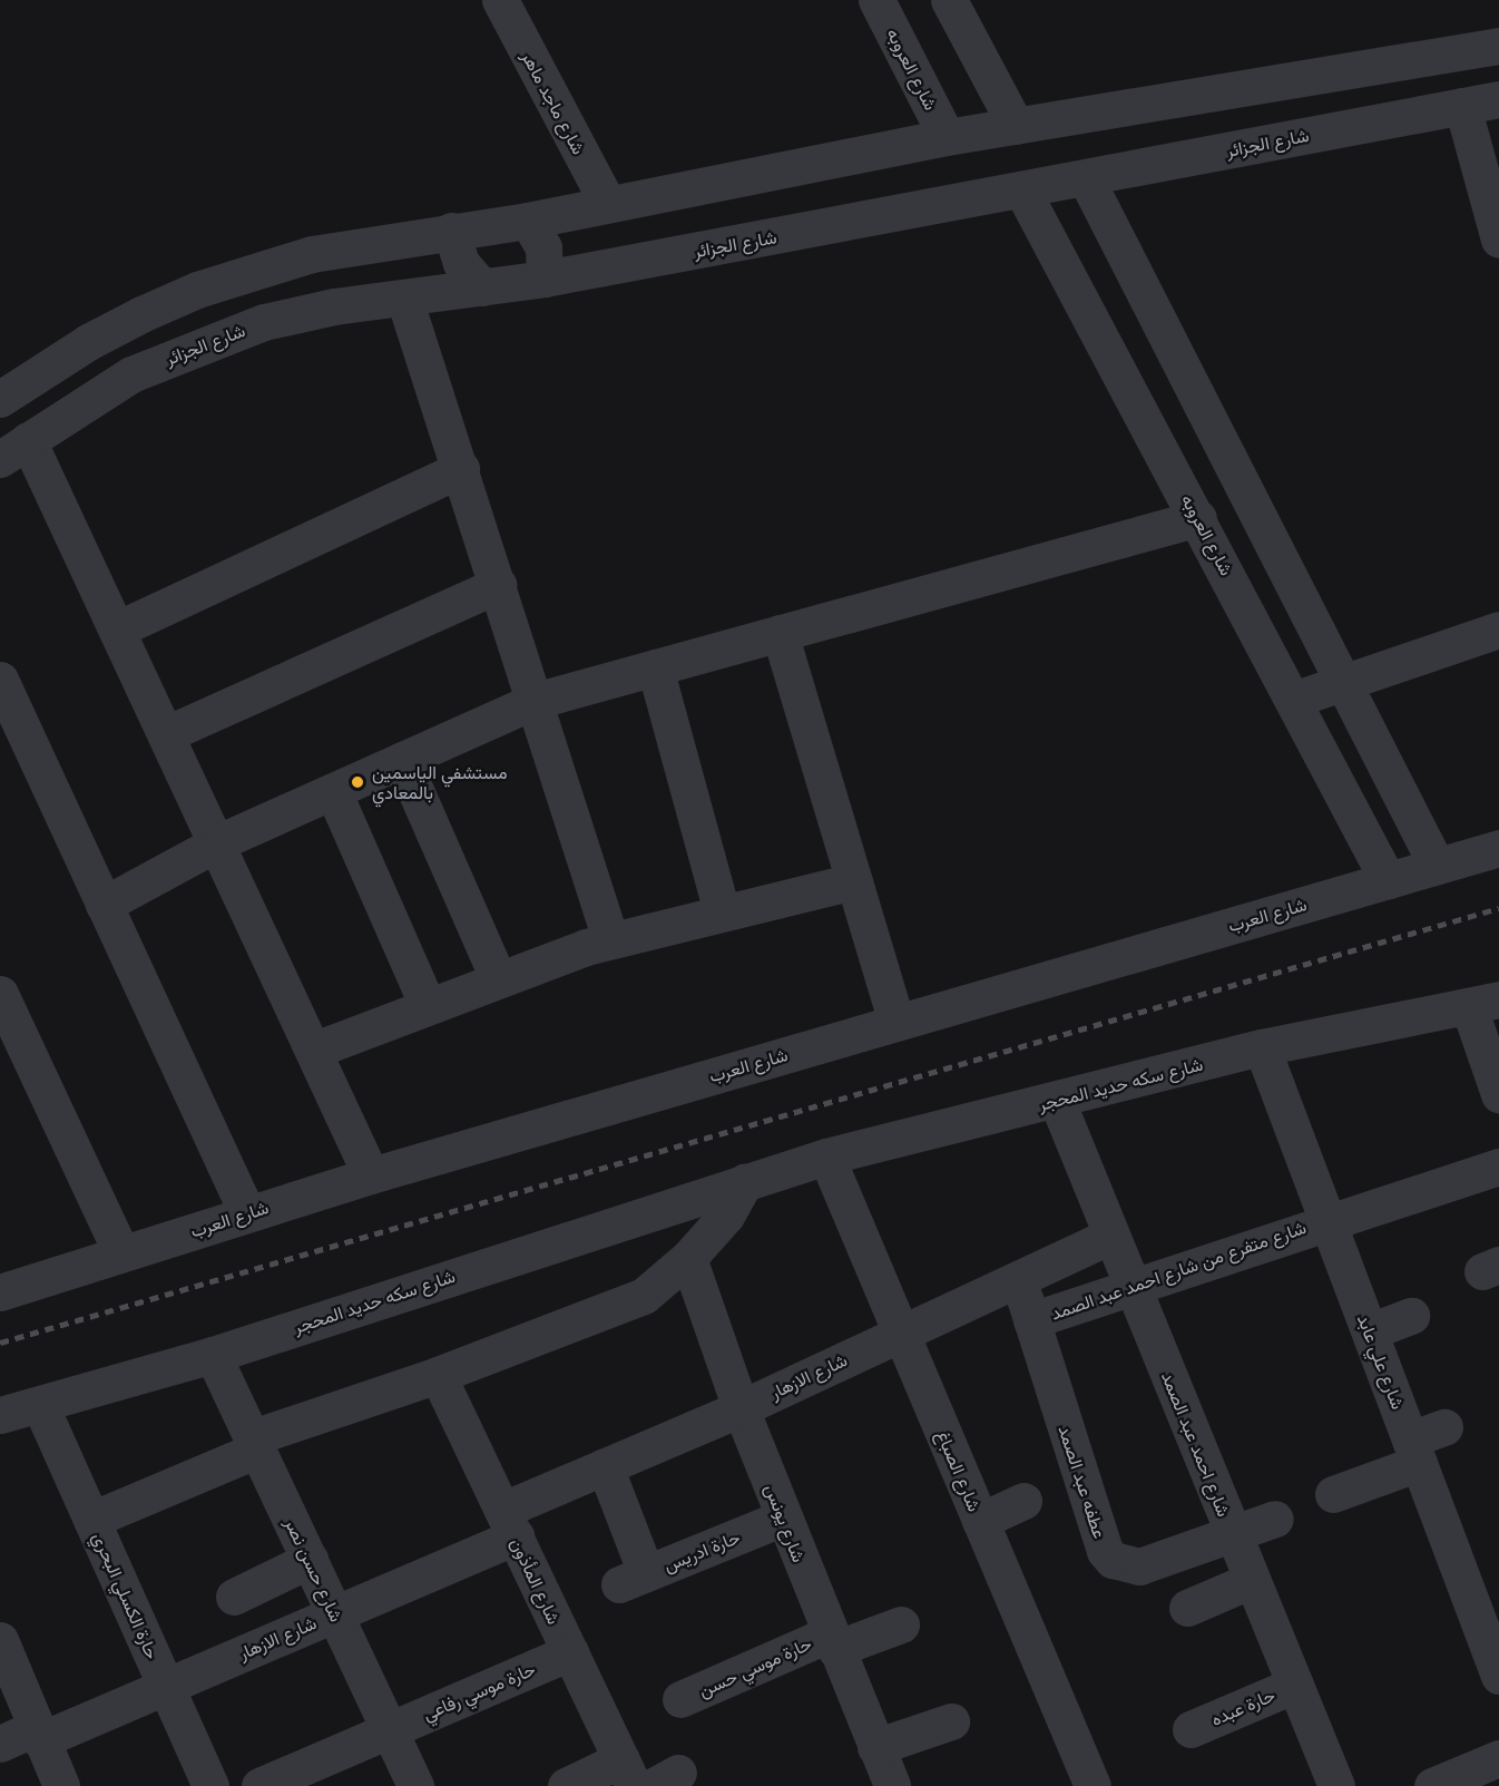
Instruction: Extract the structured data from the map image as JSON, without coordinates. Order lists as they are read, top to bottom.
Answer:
{
  "streets": {
    "street": [
      "شارع العروبه",
      "شارع ماجد ماهر",
      "شارع الجزائر",
      "شارع العرب",
      "شارع سكه حديد المحجر",
      "شارع متفرع من شارع احمد عبد الصمد",
      "شارع علي عابد",
      "شارع الازهار",
      "شارع احمد عبد الصمد",
      "شارع الصباغ",
      "عطفه عبد الصمد",
      "شارع يونس",
      "حارة ادريس",
      "شارع حسن نصر",
      "شارع المأذون",
      "حارة الكسلي البحري",
      "حارة موسي حسن",
      "حارة موسي رفاعي",
      "حارة عبده"
    ]
  },
  "crossings": [
    ["شارع العروبه", "شارع الجزائر"],
    ["شارع العروبه", "شارع العرب"],
    ["شارع سكه حديد المحجر", "شارع علي عابد"],
    ["شارع سكه حديد المحجر", "شارع احمد عبد الصمد"],
    ["شارع سكه حديد المحجر", "شارع الصباغ"],
    ["شارع سكه حديد المحجر", "شارع حسن نصر"],
    ["شارع سكه حديد المحجر", "حارة الكسلي البحري"],
    ["شارع متفرع من شارع احمد عبد الصمد", "شارع علي عابد"],
    ["شارع متفرع من شارع احمد عبد الصمد", "شارع احمد عبد الصمد"],
    ["شارع متفرع من شارع احمد عبد الصمد", "عطفه عبد الصمد"],
    ["شارع الازهار", "شارع احمد عبد الصمد"],
    ["شارع الازهار", "شارع الصباغ"],
    ["شارع الازهار", "عطفه عبد الصمد"],
    ["شارع الازهار", "شارع يونس"],
    ["شارع الازهار", "حارة ادريس"],
    ["شارع الازهار", "شارع حسن نصر"],
    ["شارع الازهار", "شارع المأذون"],
    ["شارع الازهار", "حارة الكسلي البحري"],
    ["شارع احمد عبد الصمد", "عطفه عبد الصمد"],
    ["شارع احمد عبد الصمد", "حارة عبده"],
    ["شارع يونس", "حارة ادريس"],
    ["شارع يونس", "حارة موسي حسن"],
    ["شارع حسن نصر", "حارة موسي رفاعي"],
    ["شارع المأذون", "حارة موسي رفاعي"]
  ],
  "places": ["مستشفي الياسمين بالمعادي"]
}
